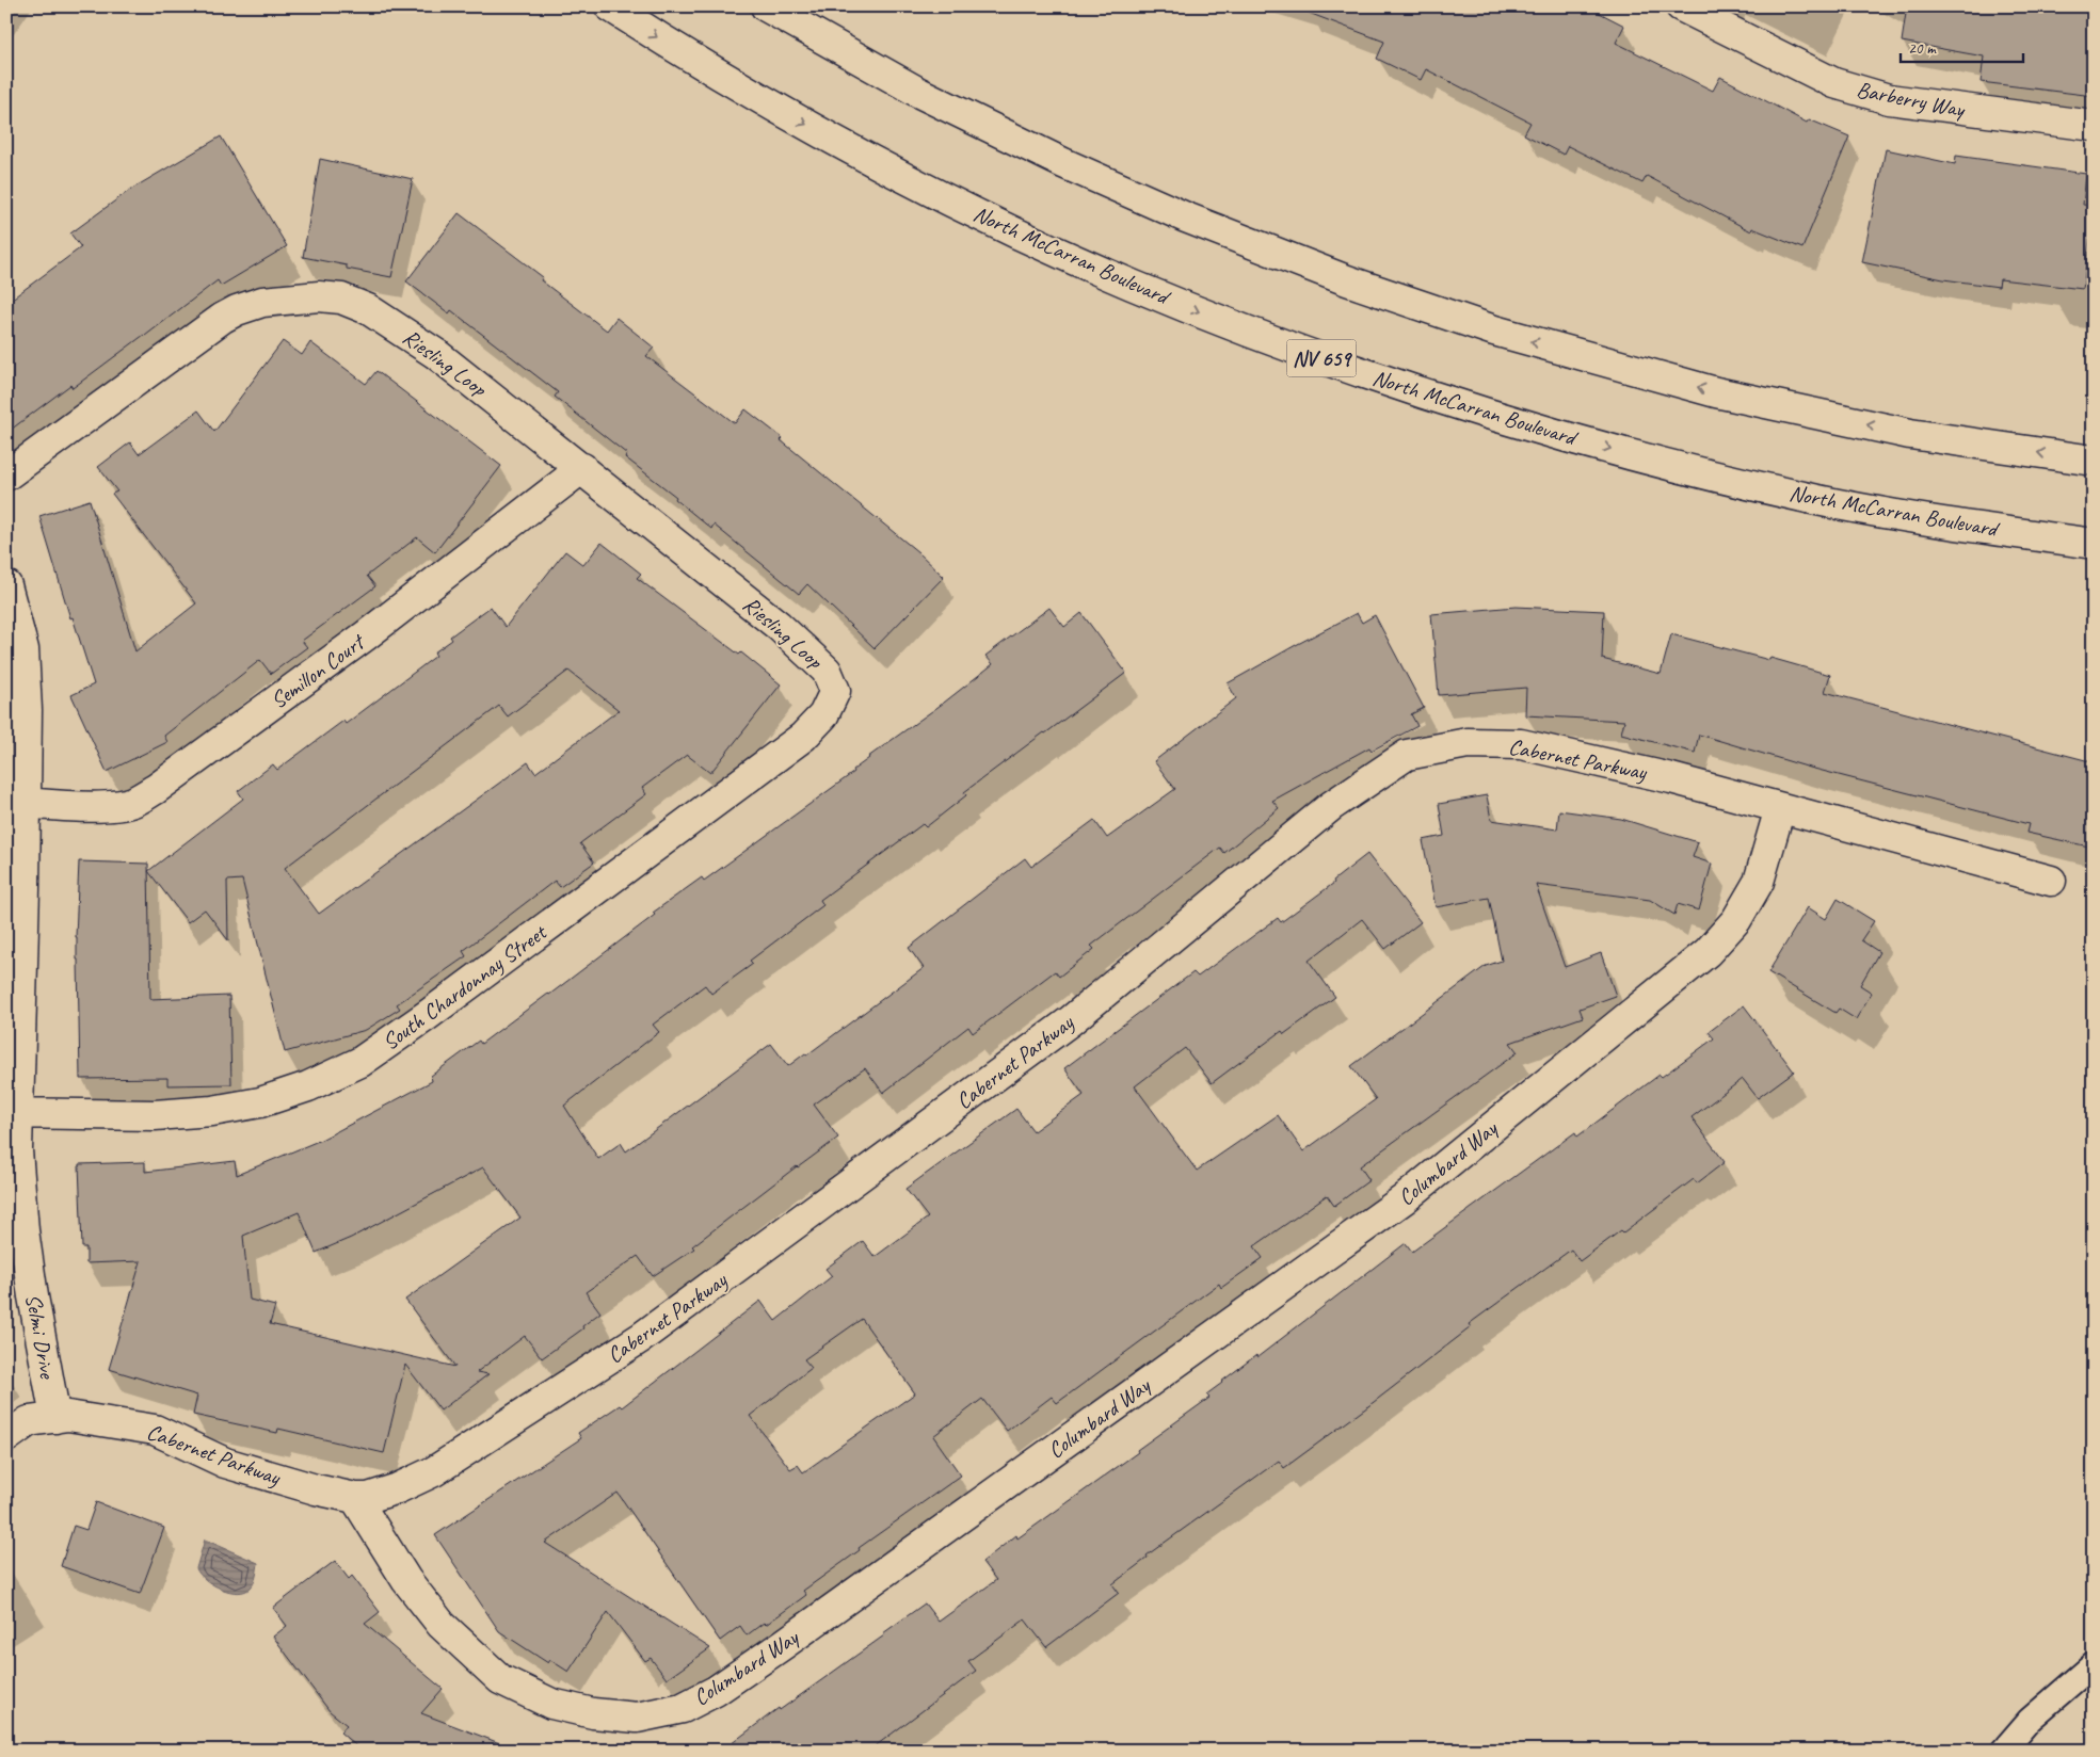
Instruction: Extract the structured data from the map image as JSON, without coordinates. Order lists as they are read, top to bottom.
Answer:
{
  "streets": {
    "street": [
      "Barberry Way",
      "North McCarran Boulevard",
      "NV 659",
      "Riesling Loop",
      "Semillon Court",
      "Cabernet Parkway",
      "South Chardonnay Street",
      "Columbard Way",
      "Selmi Drive"
    ]
  },
  "crossings": [
    ["Riesling Loop", "Semillon Court"],
    ["Riesling Loop", "South Chardonnay Street"],
    ["Semillon Court", "Selmi Drive"],
    ["Cabernet Parkway", "Columbard Way"],
    ["Cabernet Parkway", "Selmi Drive"],
    ["South Chardonnay Street", "Selmi Drive"]
  ],
  "scale_bar": "20 m"
}
